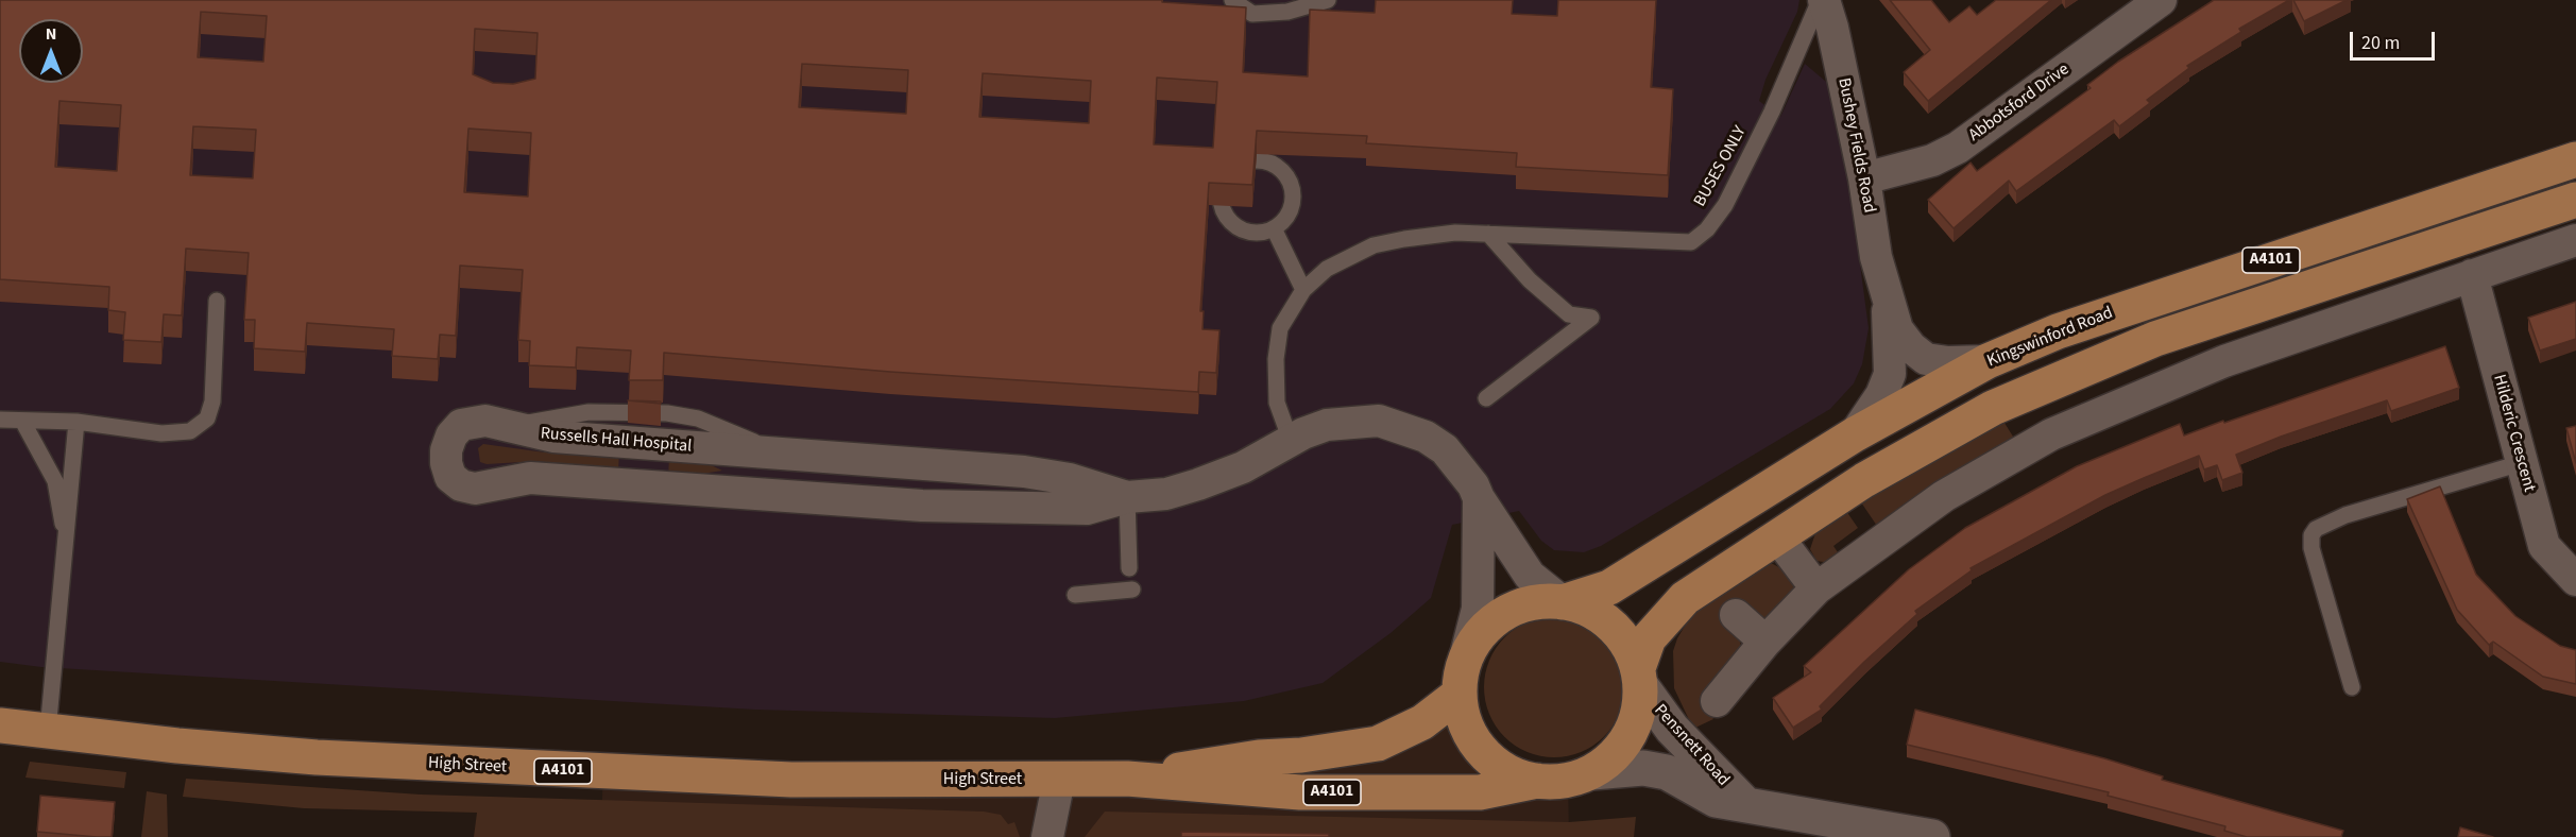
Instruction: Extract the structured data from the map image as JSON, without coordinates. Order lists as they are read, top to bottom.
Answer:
{
  "streets": {
    "main road": ["A4101", "Kingswinford Road", "High Street"],
    "street": [
      "Abbotsford Drive",
      "Bushey Fields Road",
      "Hilderic Crescent",
      "Russells Hall Hospital",
      "Pensnett Road"
    ],
    "lane": ["BUSES ONLY"]
  },
  "crossings": [
    ["Abbotsford Drive", "Bushey Fields Road"],
    ["Bushey Fields Road", "BUSES ONLY"],
    ["Bushey Fields Road", "Kingswinford Road"],
    ["BUSES ONLY", "Russells Hall Hospital"],
    ["A4101", "Kingswinford Road"],
    ["A4101", "Russells Hall Hospital"],
    ["A4101", "Pensnett Road"],
    ["A4101", "High Street"],
    ["Kingswinford Road", "Russells Hall Hospital"],
    ["Kingswinford Road", "Pensnett Road"],
    ["Kingswinford Road", "High Street"],
    ["Russells Hall Hospital", "Pensnett Road"],
    ["Russells Hall Hospital", "High Street"],
    ["Pensnett Road", "High Street"]
  ],
  "scale_bar": "20 m",
  "north": "top"
}
